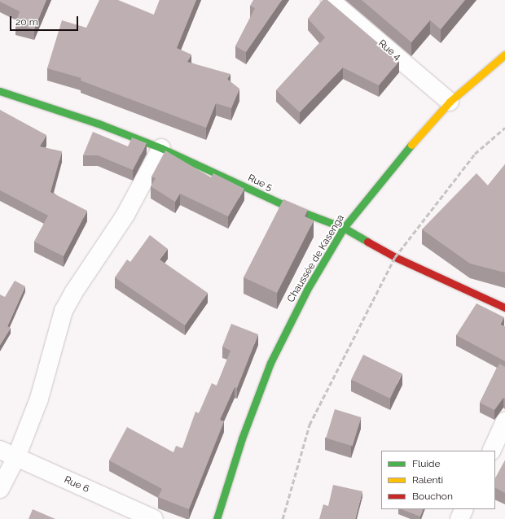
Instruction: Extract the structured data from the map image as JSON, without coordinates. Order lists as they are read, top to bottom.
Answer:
{
  "streets": {
    "main road": ["Rue 5", "Chaussée de Kasenga"],
    "street": ["Rue 4", "Rue 6"]
  },
  "crossings": [
    ["Rue 4", "Chaussée de Kasenga"],
    ["Rue 5", "Chaussée de Kasenga"]
  ],
  "legend": ["Fluide", "Ralenti", "Bouchon"],
  "scale_bar": "20 m"
}
